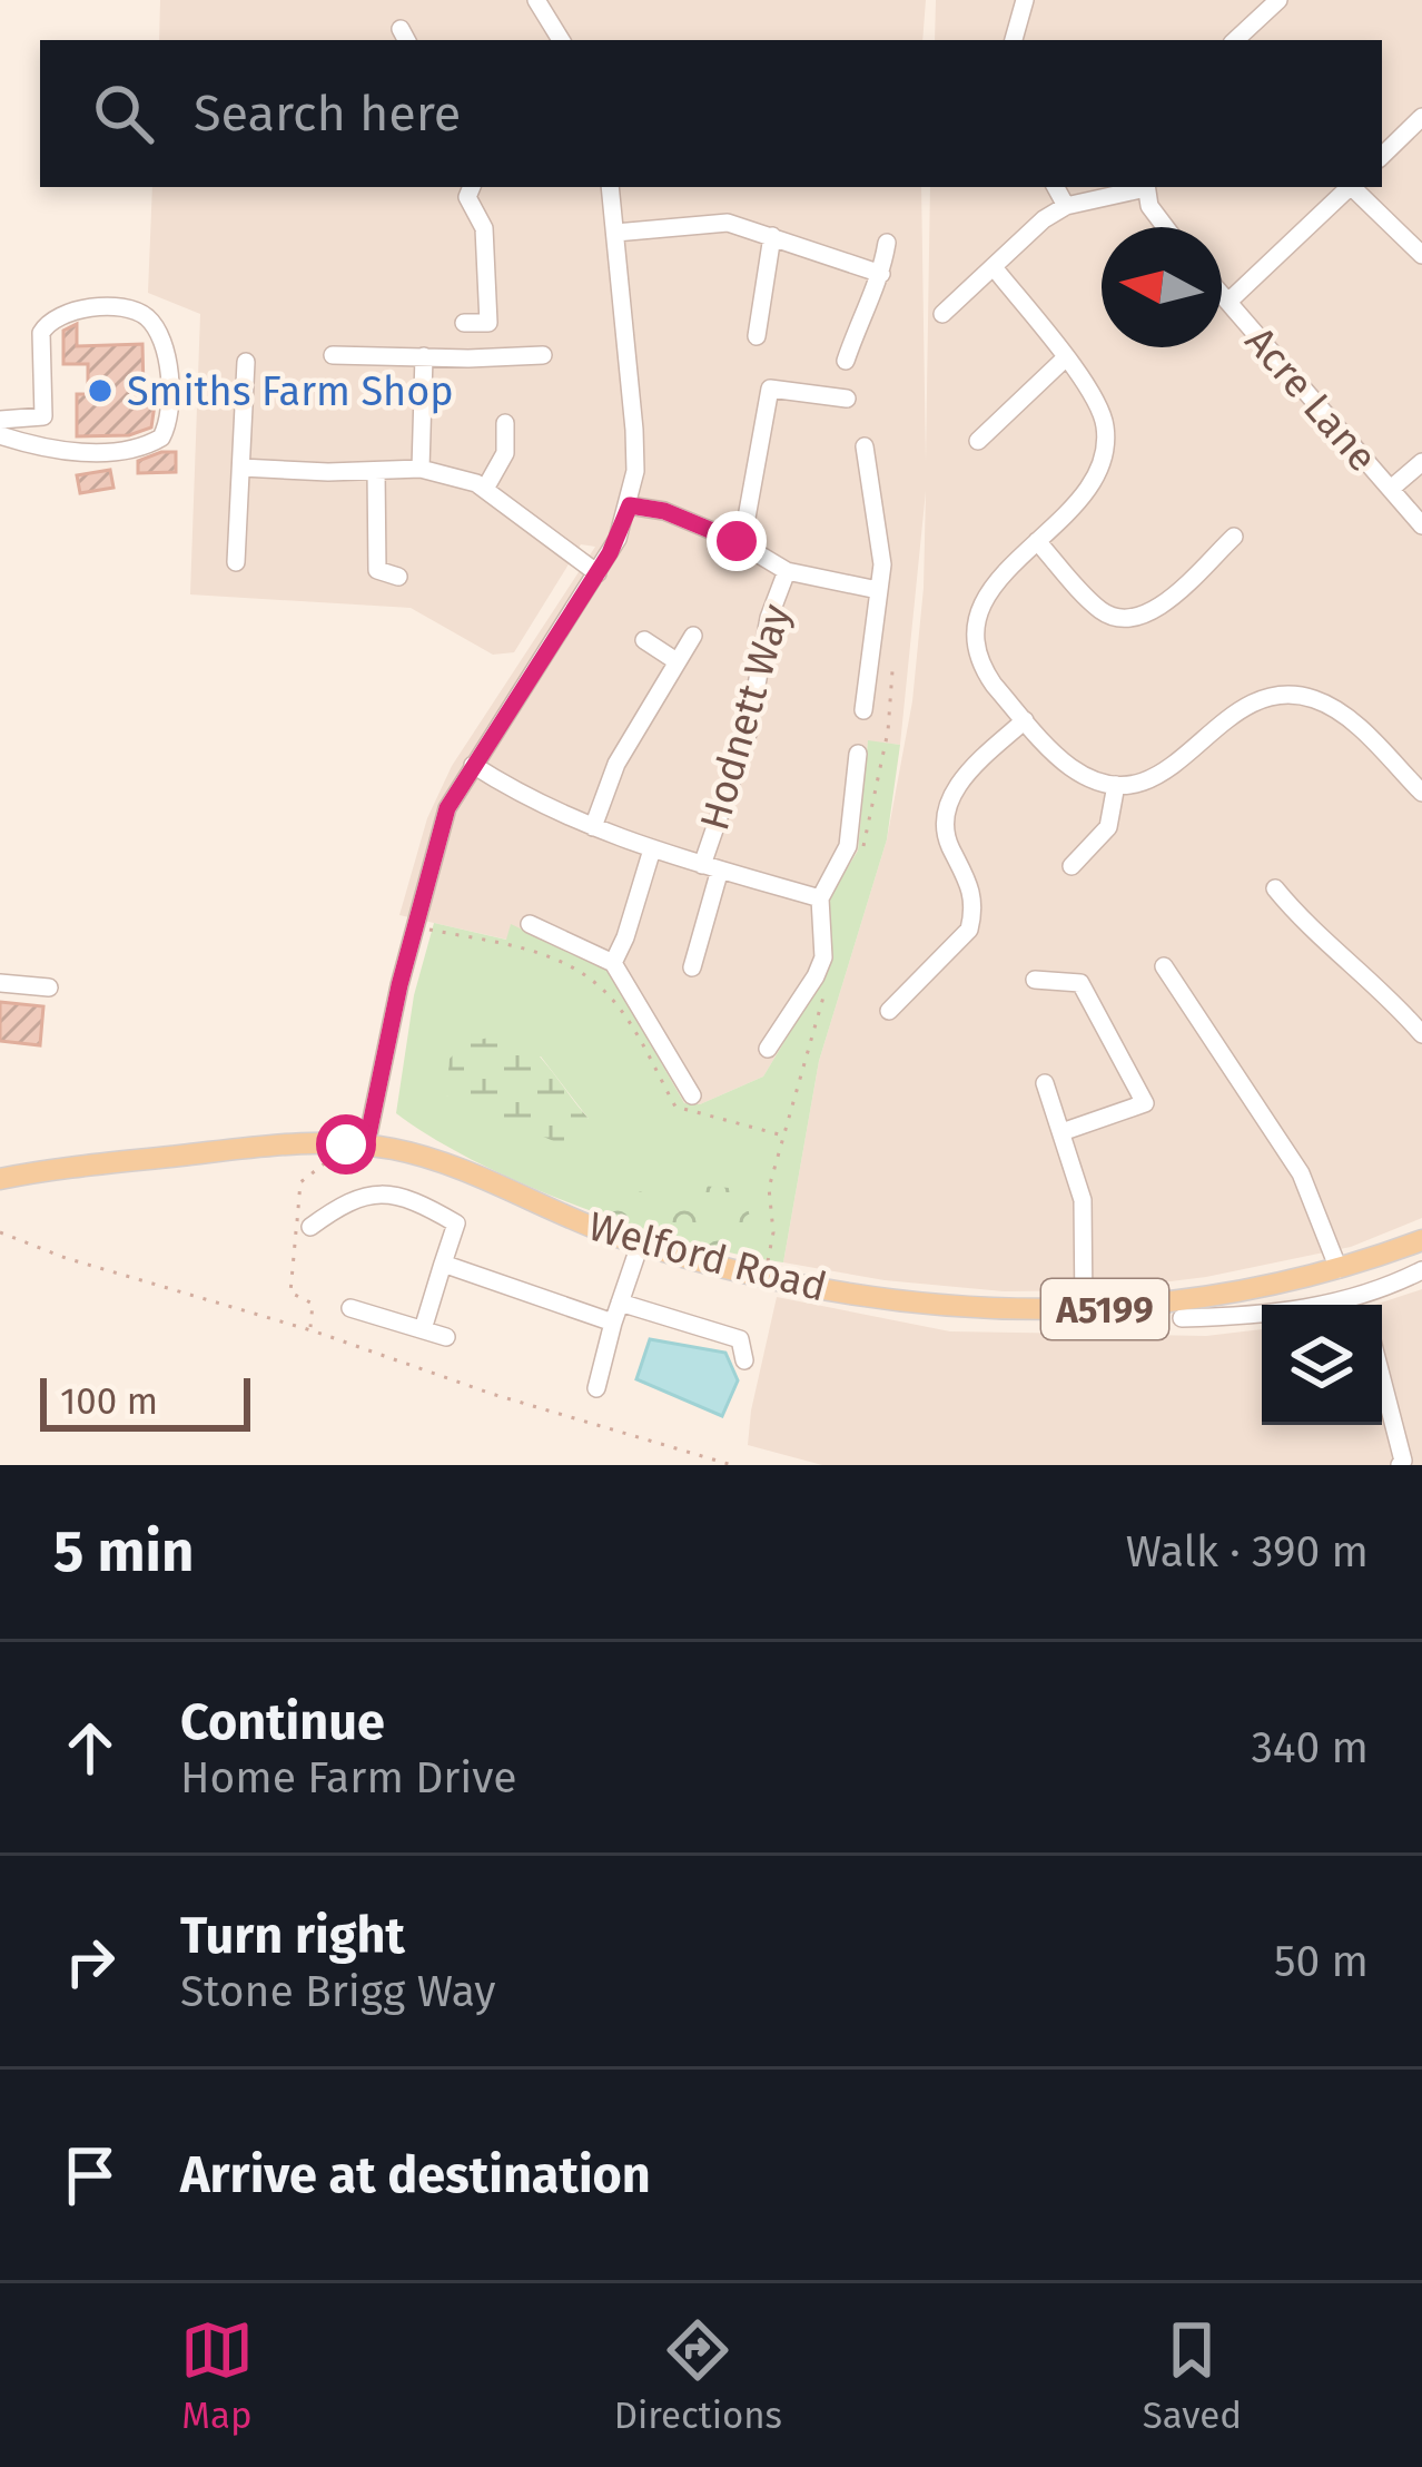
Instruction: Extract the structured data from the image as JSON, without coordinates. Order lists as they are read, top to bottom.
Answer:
{
  "streets": {
    "main road": ["Welford Road", "A5199"],
    "street": ["Acre Lane", "Hodnett Way"]
  },
  "places": ["Smiths Farm Shop"],
  "scale_bar": "100 m",
  "north": "left",
  "page": {
    "search": "Search here",
    "scale": "100 m",
    "heading": ["5 min", "Walk · 390 m"],
    "list": [
      ["Continue", "Home Farm Drive", "340 m"],
      ["Turn right", "Stone Brigg Way", "50 m"],
      "Arrive at destination"
    ],
    "nav": ["Map", "Directions", "Saved"]
  }
}
